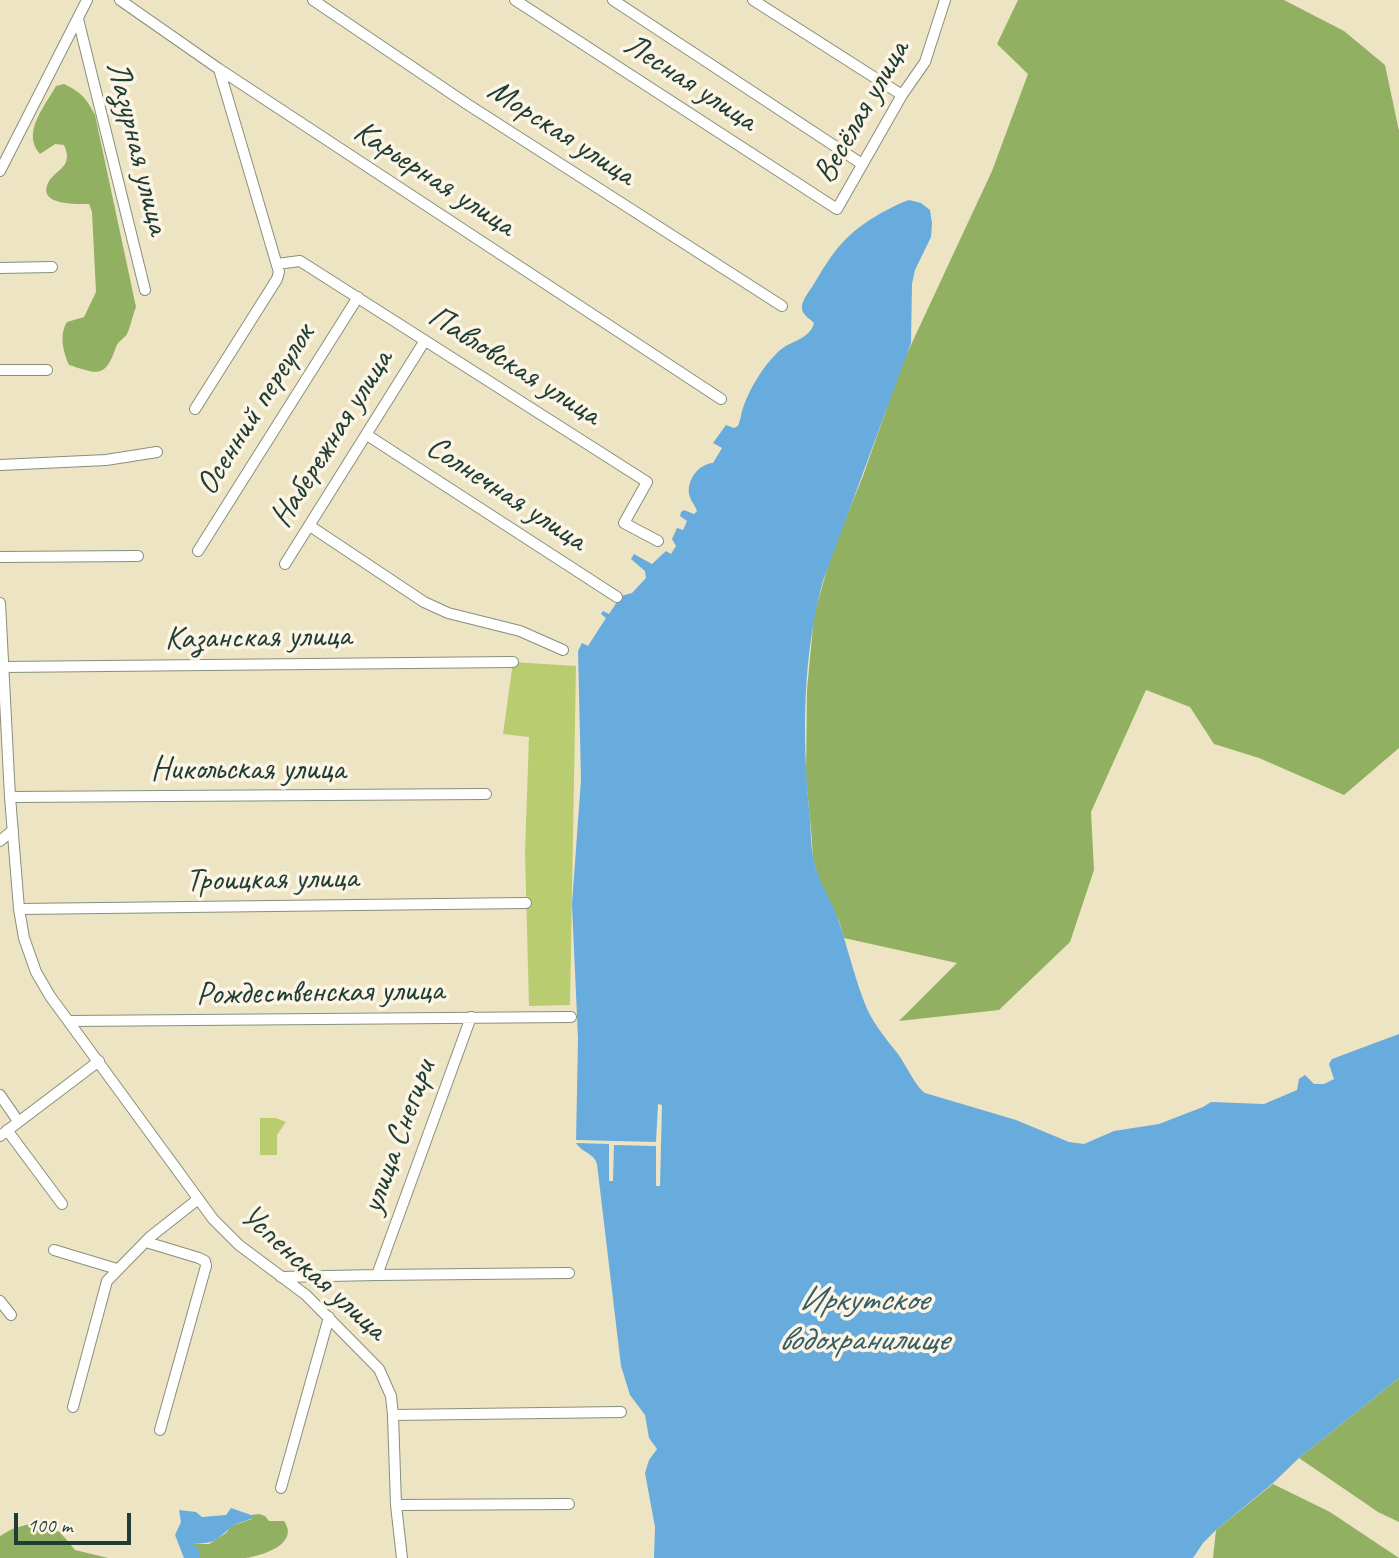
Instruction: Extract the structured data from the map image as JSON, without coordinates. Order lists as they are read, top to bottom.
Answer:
{
  "streets": {
    "street": [
      "Лесная улица",
      "Весёлая улица",
      "Морская улица",
      "Лазурная улица",
      "Карьерная улица",
      "Павловская улица",
      "Осенний переулок",
      "Набережная улица",
      "Солнечная улица",
      "Казанская улица",
      "Никольская улица",
      "Троицкая улица",
      "Рождественская улица",
      "улица Снегири",
      "Успенская улица"
    ]
  },
  "crossings": [
    ["Лесная улица", "Весёлая улица"],
    ["Павловская улица", "Осенний переулок"],
    ["Павловская улица", "Набережная улица"],
    ["Набережная улица", "Солнечная улица"],
    ["Казанская улица", "Успенская улица"],
    ["Никольская улица", "Успенская улица"],
    ["Троицкая улица", "Успенская улица"],
    ["Рождественская улица", "улица Снегири"],
    ["Рождественская улица", "Успенская улица"]
  ],
  "water": ["Иркутское водохранилище"],
  "scale_bar": "100 m"
}
